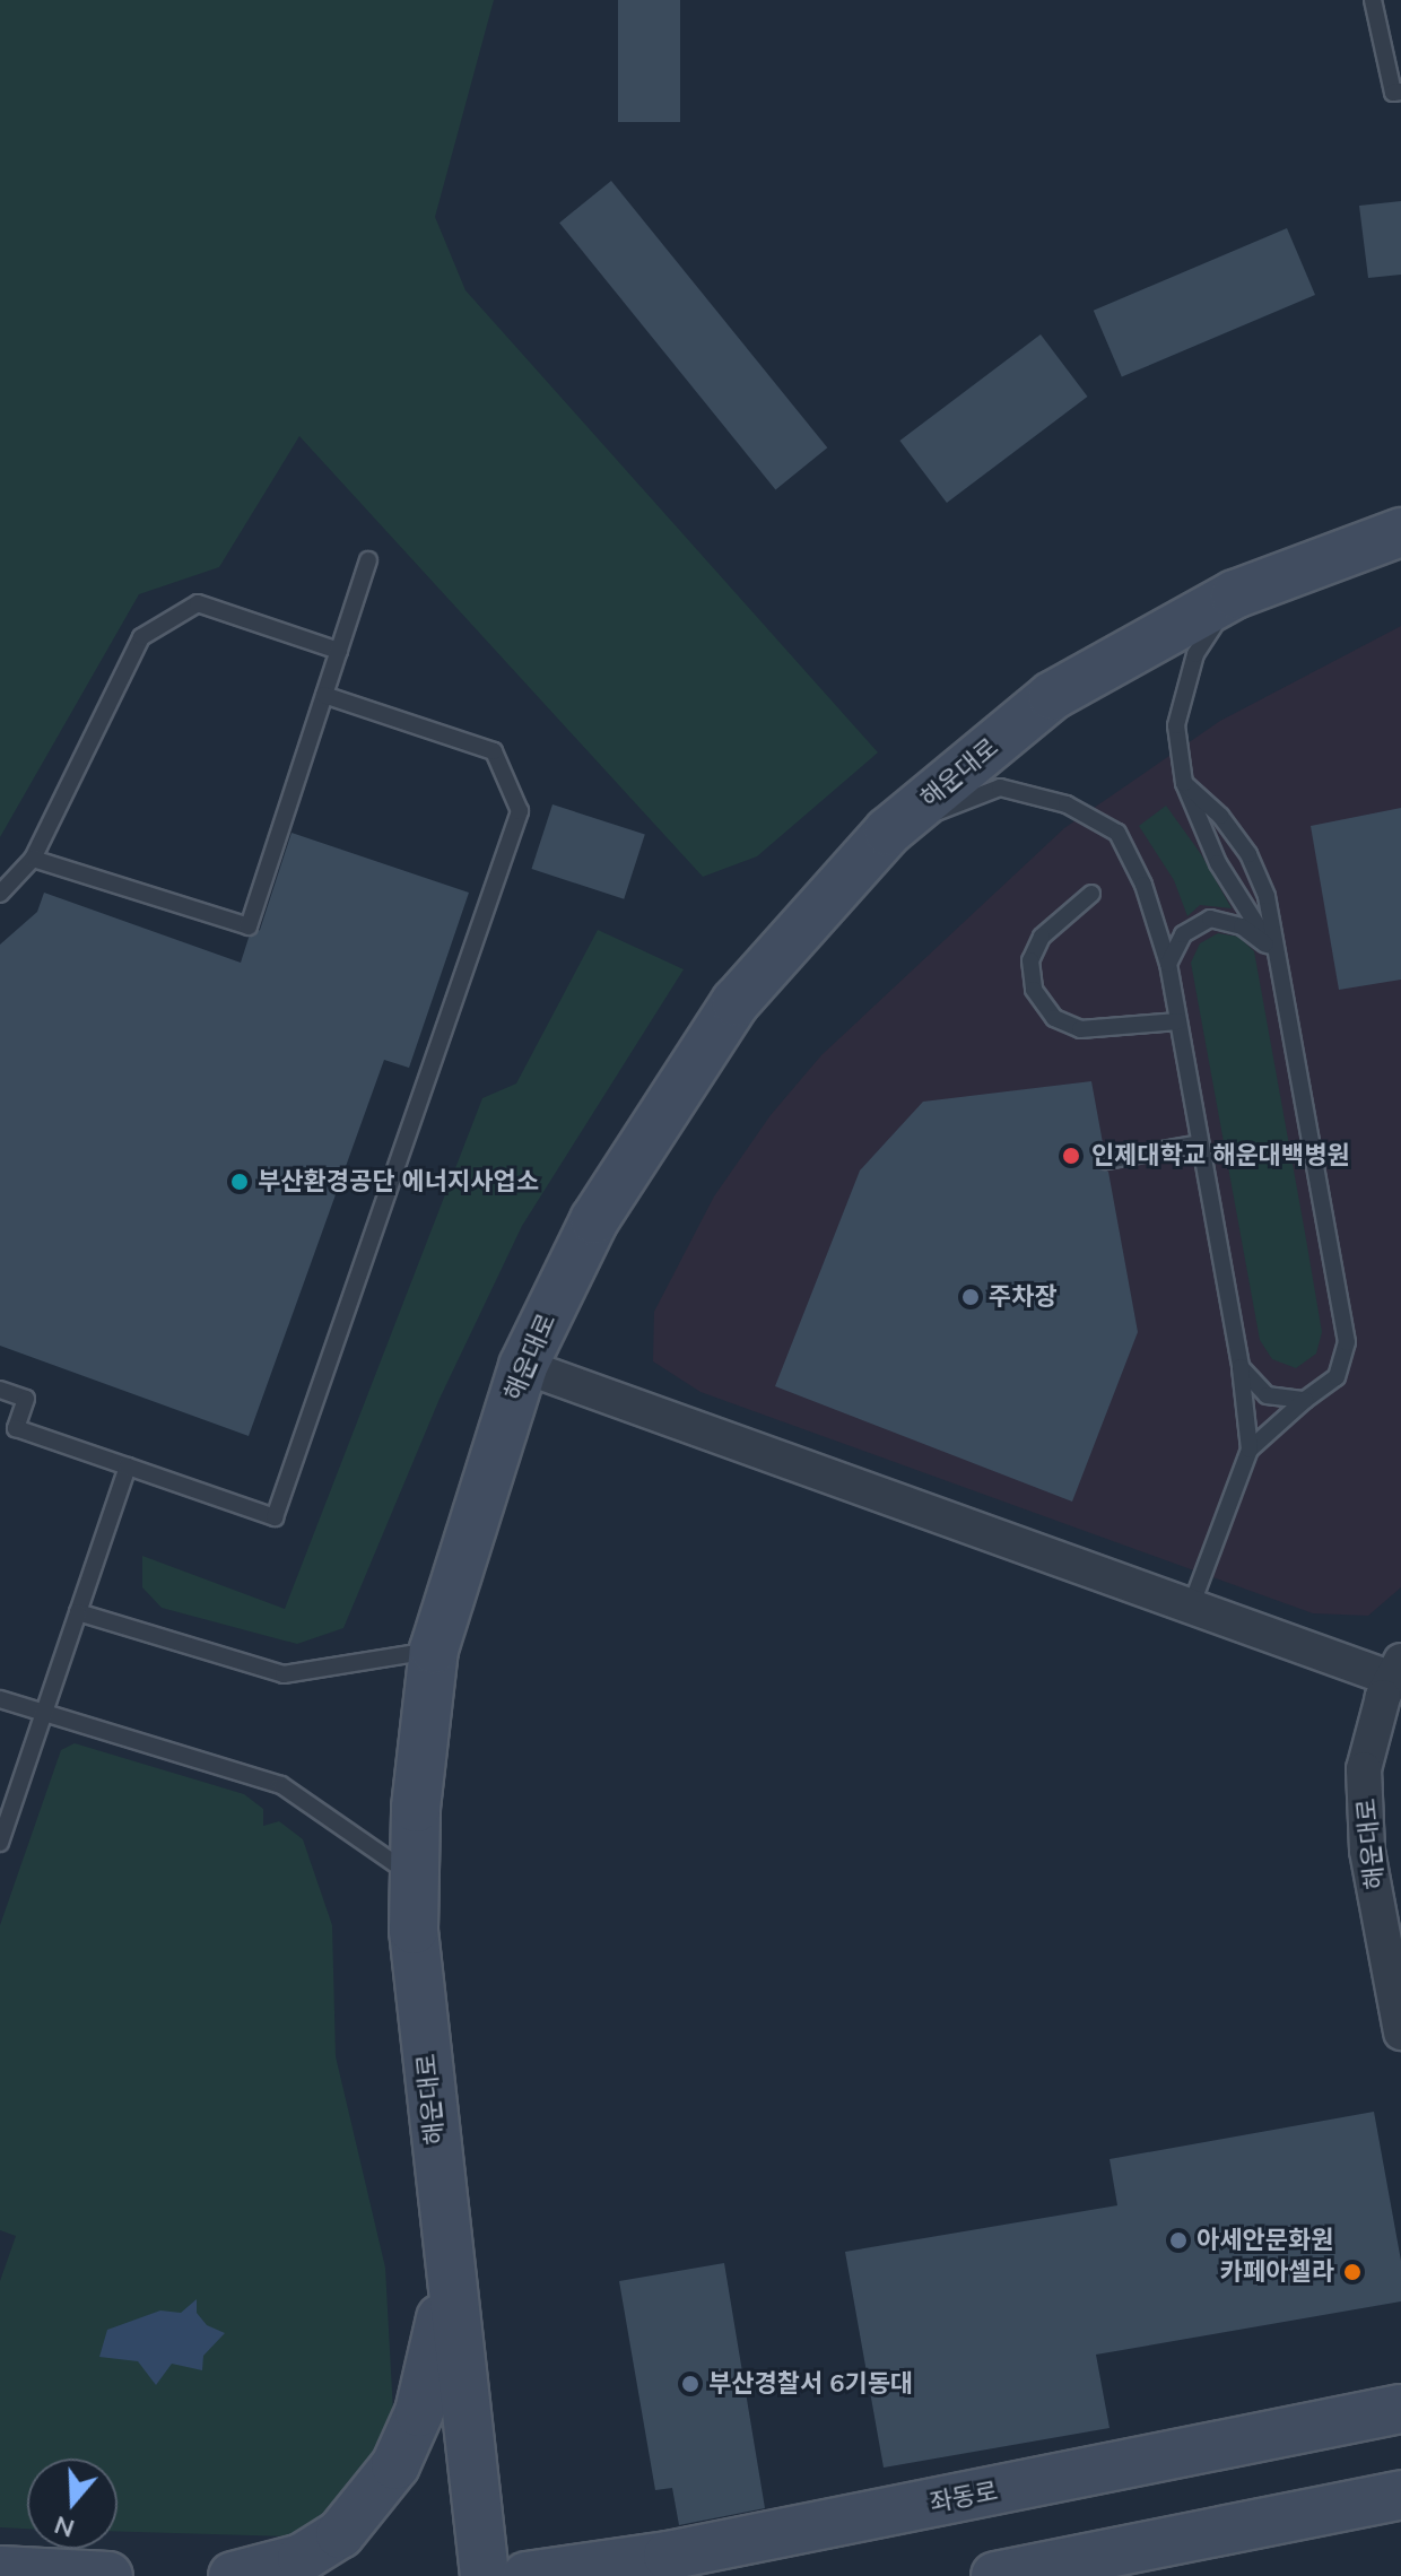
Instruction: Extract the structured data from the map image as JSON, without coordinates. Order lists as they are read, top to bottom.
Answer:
{
  "streets": {
    "main road": ["해운대로", "좌동로"]
  },
  "places": [
    "인제대학교 해운대백병원",
    "부산환경공단 에너지사업소",
    "주차장",
    "아세안문화원",
    "카페아셀라",
    "부산경찰서 6기동대"
  ],
  "north": "bottom"
}
